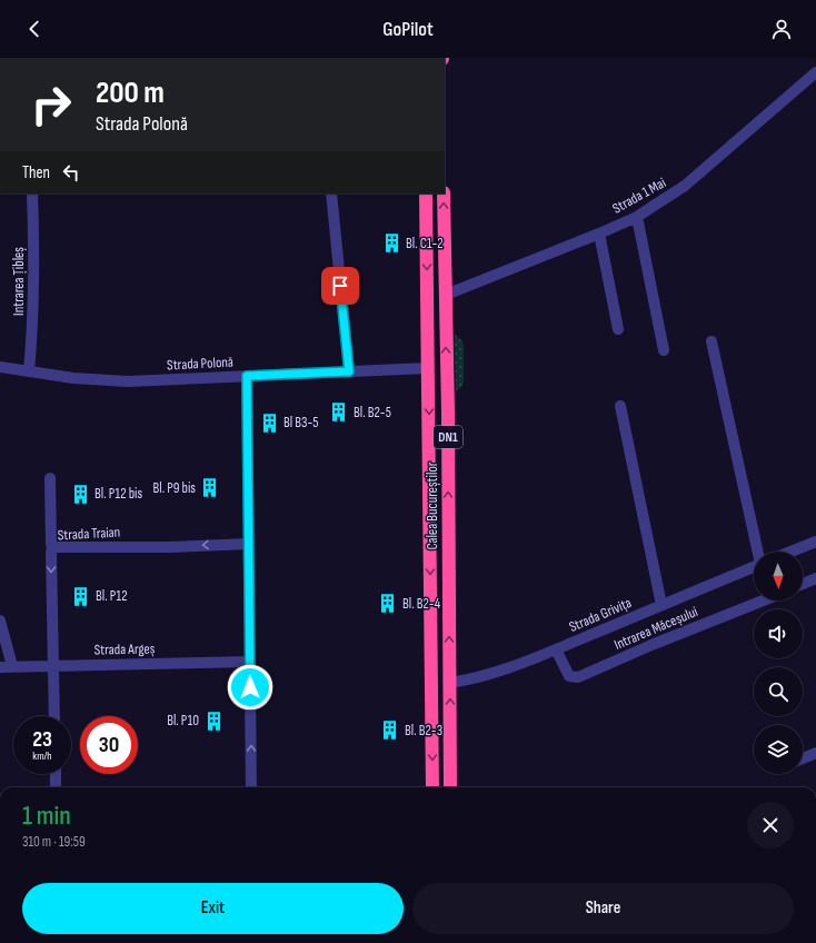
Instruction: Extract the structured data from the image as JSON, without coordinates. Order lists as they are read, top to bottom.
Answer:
{
  "streets": {
    "highway": ["DN1", "Calea Bucureștilor"],
    "street": [
      "Strada 1 Mai",
      "Intrarea Țibleș",
      "Strada Polonă",
      "Strada Traian",
      "Strada Grivița",
      "Intrarea Măceșului",
      "Strada Argeș"
    ]
  },
  "crossings": [
    ["Strada 1 Mai", "Calea Bucureștilor"],
    ["Intrarea Țibleș", "Strada Polonă"],
    ["Strada Polonă", "Calea Bucureștilor"],
    ["Calea Bucureștilor", "Strada Grivița"],
    ["Strada Traian", "Strada Argeș"],
    ["Strada Grivița", "Intrarea Măceșului"]
  ],
  "places": {
    "building": [
      "Bl. C1-2",
      "Bl. B2-5",
      "Bl B3-5",
      "Bl. P9 bis",
      "Bl. P12 bis",
      "Bl. P12",
      "Bl. B2-4",
      "Bl. P10",
      "Bl. B2-3"
    ]
  },
  "north": "bottom",
  "page": {
    "header": "GoPilot",
    "turn": ["200 m", "Strada Polonă"],
    "then": "Then",
    "speed": "23 km/h",
    "limit": "30",
    "heading": ["1 min", "310 m · 19:59"],
    "buttons": ["Exit", "Share"]
  }
}
